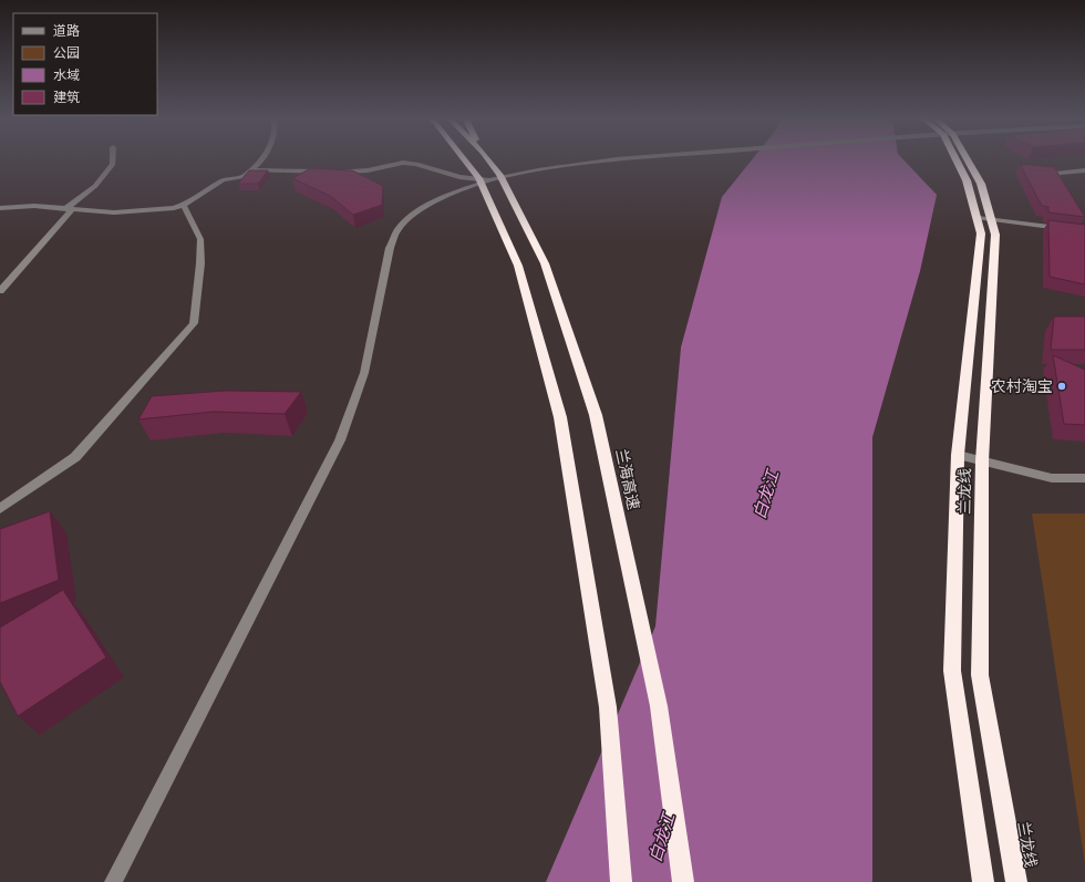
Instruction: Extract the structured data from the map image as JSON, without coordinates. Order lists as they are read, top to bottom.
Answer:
{
  "streets": {
    "highway": ["兰海高速", "兰龙线"]
  },
  "water": ["白龙江"],
  "places": ["农村淘宝"],
  "legend": [
    "道路",
    "公园",
    "水域",
    "建筑"
  ]
}
